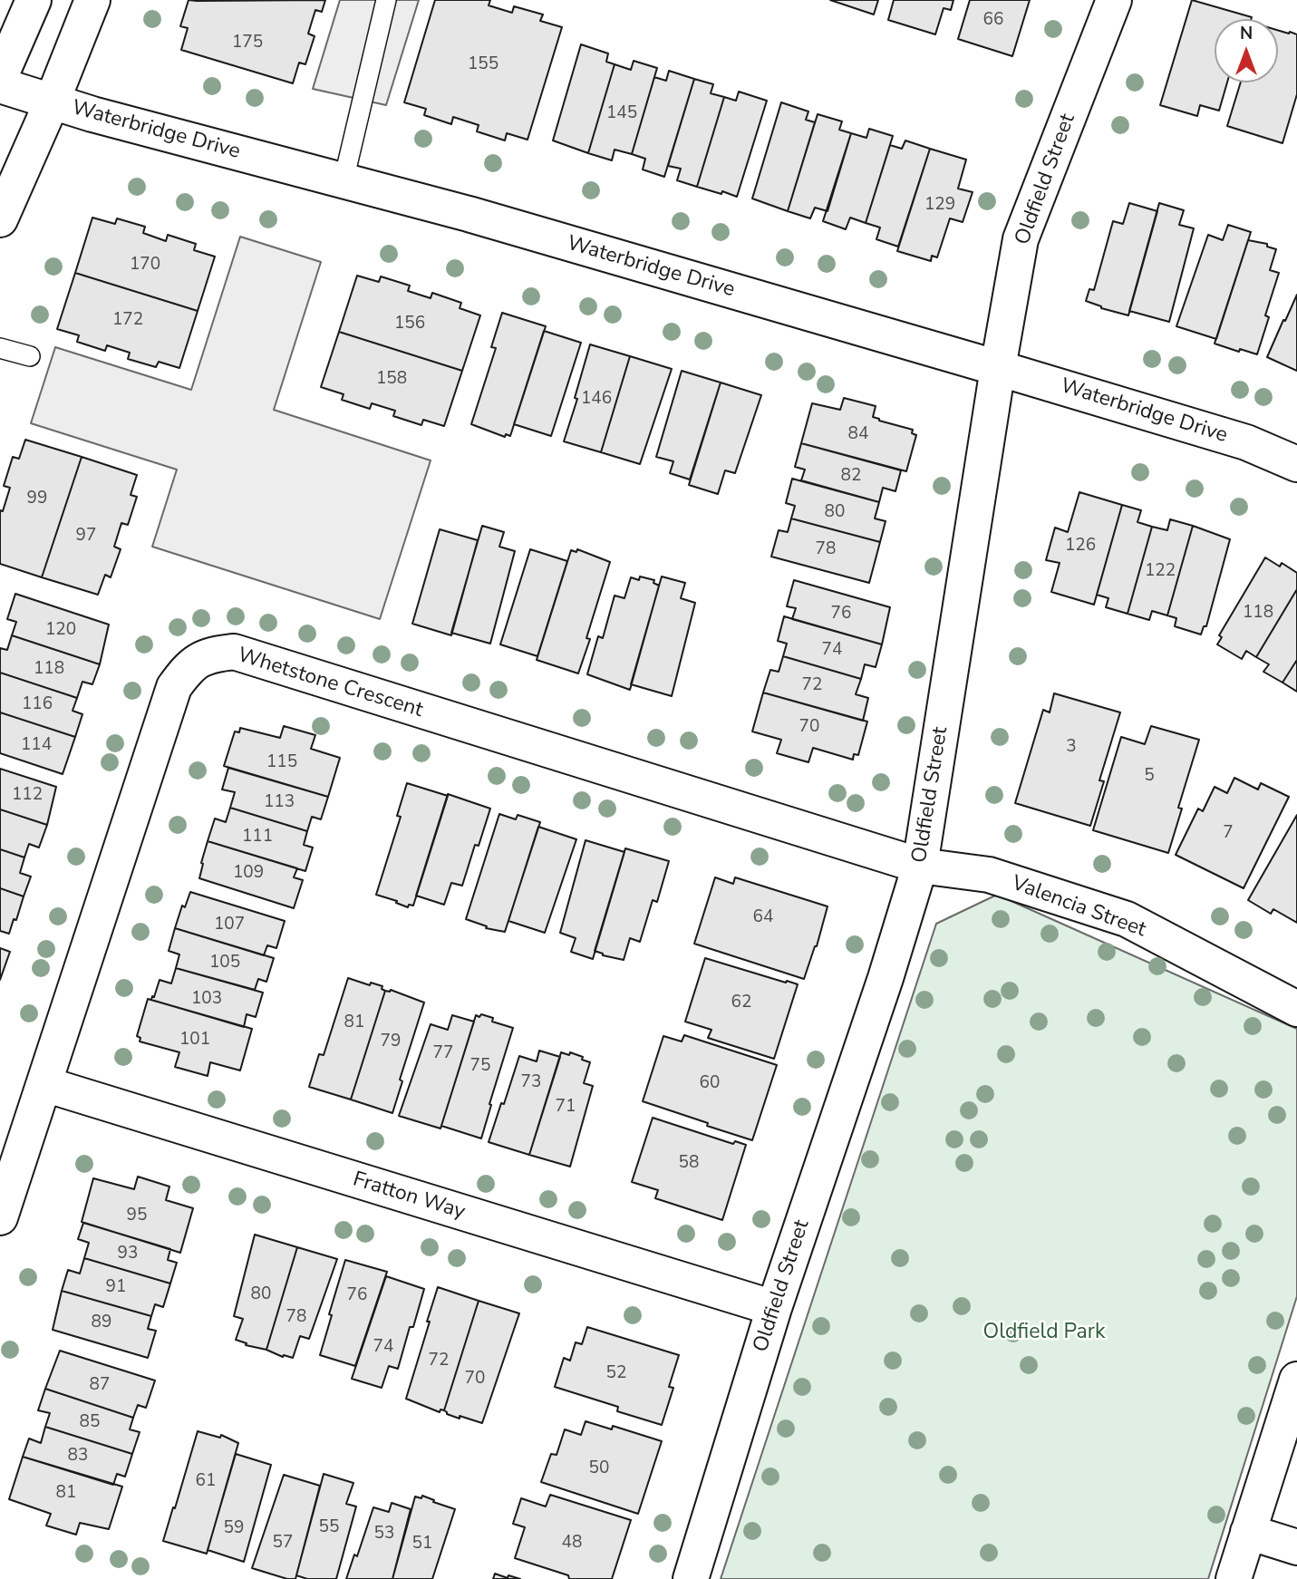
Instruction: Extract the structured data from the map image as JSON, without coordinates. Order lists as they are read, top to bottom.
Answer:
{
  "streets": {
    "street": [
      "Waterbridge Drive",
      "Oldfield Street",
      "Whetstone Crescent",
      "Valencia Street",
      "Fratton Way"
    ]
  },
  "crossings": [
    ["Waterbridge Drive", "Oldfield Street"],
    ["Oldfield Street", "Whetstone Crescent"],
    ["Oldfield Street", "Valencia Street"],
    ["Oldfield Street", "Fratton Way"],
    ["Whetstone Crescent", "Valencia Street"],
    ["Whetstone Crescent", "Fratton Way"]
  ],
  "parks": ["Oldfield Park"],
  "house_numbers": [
    "66",
    "175",
    "155",
    "145",
    "129",
    "170",
    "172",
    "156",
    "158",
    "146",
    "84",
    "82",
    "99",
    "80",
    "97",
    "126",
    "78",
    "122",
    "118",
    "76",
    "120",
    "74",
    "118",
    "72",
    "116",
    "70",
    "114",
    "3",
    "115",
    "5",
    "112",
    "113",
    "7",
    "111",
    "109",
    "64",
    "107",
    "105",
    "103",
    "62",
    "81",
    "101",
    "79",
    "77",
    "75",
    "73",
    "60",
    "71",
    "58",
    "95",
    "93",
    "91",
    "80",
    "76",
    "78",
    "89",
    "74",
    "72",
    "52",
    "70",
    "87",
    "85",
    "83",
    "50",
    "61",
    "81",
    "55",
    "59",
    "53",
    "57",
    "48",
    "51"
  ],
  "north": "top"
}
